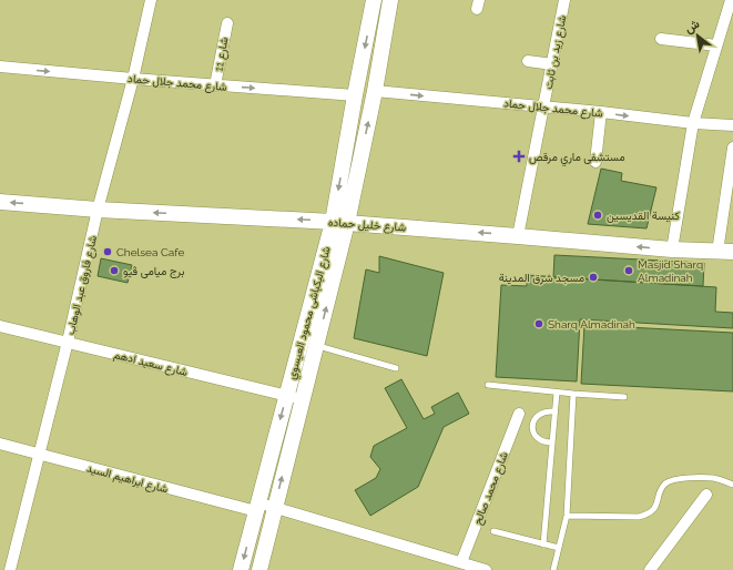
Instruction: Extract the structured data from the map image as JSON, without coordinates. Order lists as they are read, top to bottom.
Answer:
{
  "streets": {
    "street": [
      "شارع زيد بن ثابت",
      "شارع 11",
      "شارع محمد جلال حماد",
      "شارع خليل حماده",
      "شارع فاروق عبد الوهاب",
      "شارع البكباشى محمود العيسوي",
      "شارع سعيد ادهم",
      "شارع ابراهيم السيد",
      "شارع محمد صالح"
    ]
  },
  "crossings": [
    ["شارع زيد بن ثابت", "شارع محمد جلال حماد"],
    ["شارع زيد بن ثابت", "شارع خليل حماده"],
    ["شارع 11", "شارع محمد جلال حماد"],
    ["شارع محمد جلال حماد", "شارع فاروق عبد الوهاب"],
    ["شارع محمد جلال حماد", "شارع البكباشى محمود العيسوي"],
    ["شارع خليل حماده", "شارع فاروق عبد الوهاب"],
    ["شارع خليل حماده", "شارع البكباشى محمود العيسوي"],
    ["شارع فاروق عبد الوهاب", "شارع سعيد ادهم"],
    ["شارع فاروق عبد الوهاب", "شارع ابراهيم السيد"],
    ["شارع البكباشى محمود العيسوي", "شارع سعيد ادهم"],
    ["شارع البكباشى محمود العيسوي", "شارع ابراهيم السيد"],
    ["شارع ابراهيم السيد", "شارع محمد صالح"]
  ],
  "one_way": ["شارع محمد جلال حماد", "شارع خليل حماده"],
  "places": {
    "health": ["مستشفى ماري مرقص"],
    "other": [
      "كنيسة القديسين",
      "Chelsea Cafe",
      "برج ميامى ڤيو",
      "Masjid Sharq Almadinah",
      "مسجد شرق المدينة",
      "Sharq Almadinah"
    ]
  },
  "north": "top left"
}
